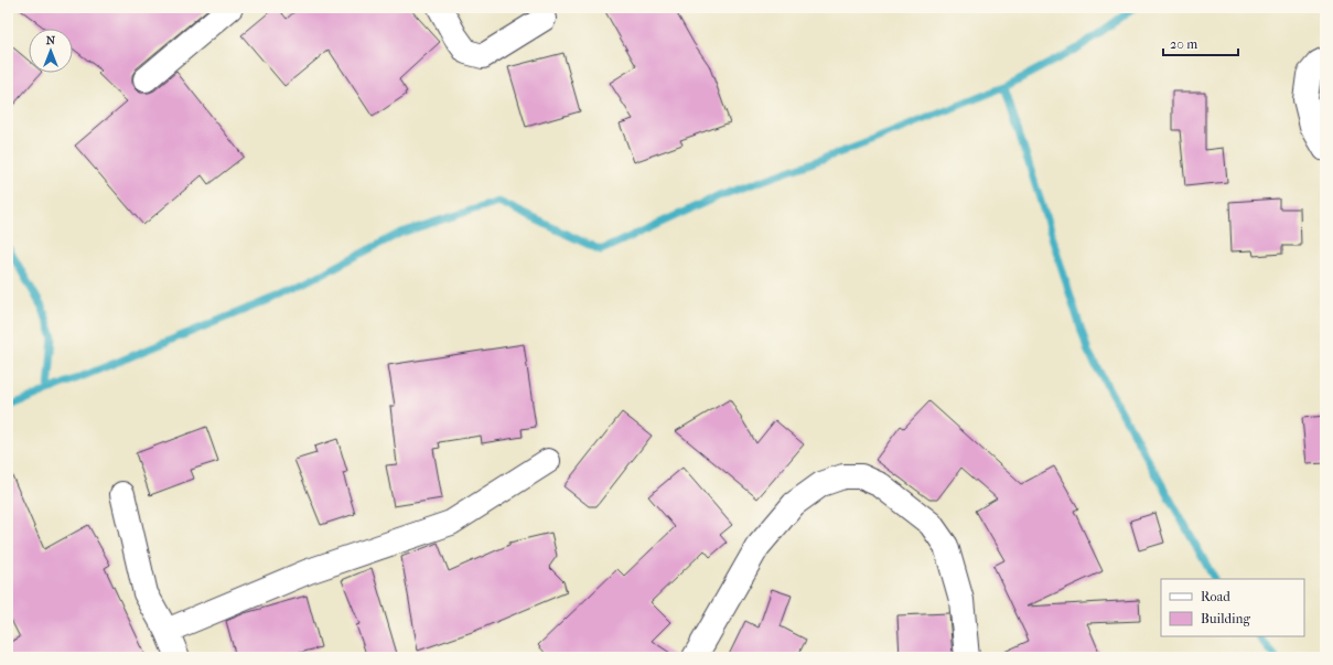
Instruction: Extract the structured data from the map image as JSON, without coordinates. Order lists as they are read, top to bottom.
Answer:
{
  "legend": ["Road", "Building"],
  "scale_bar": "20 m",
  "north": "top"
}
